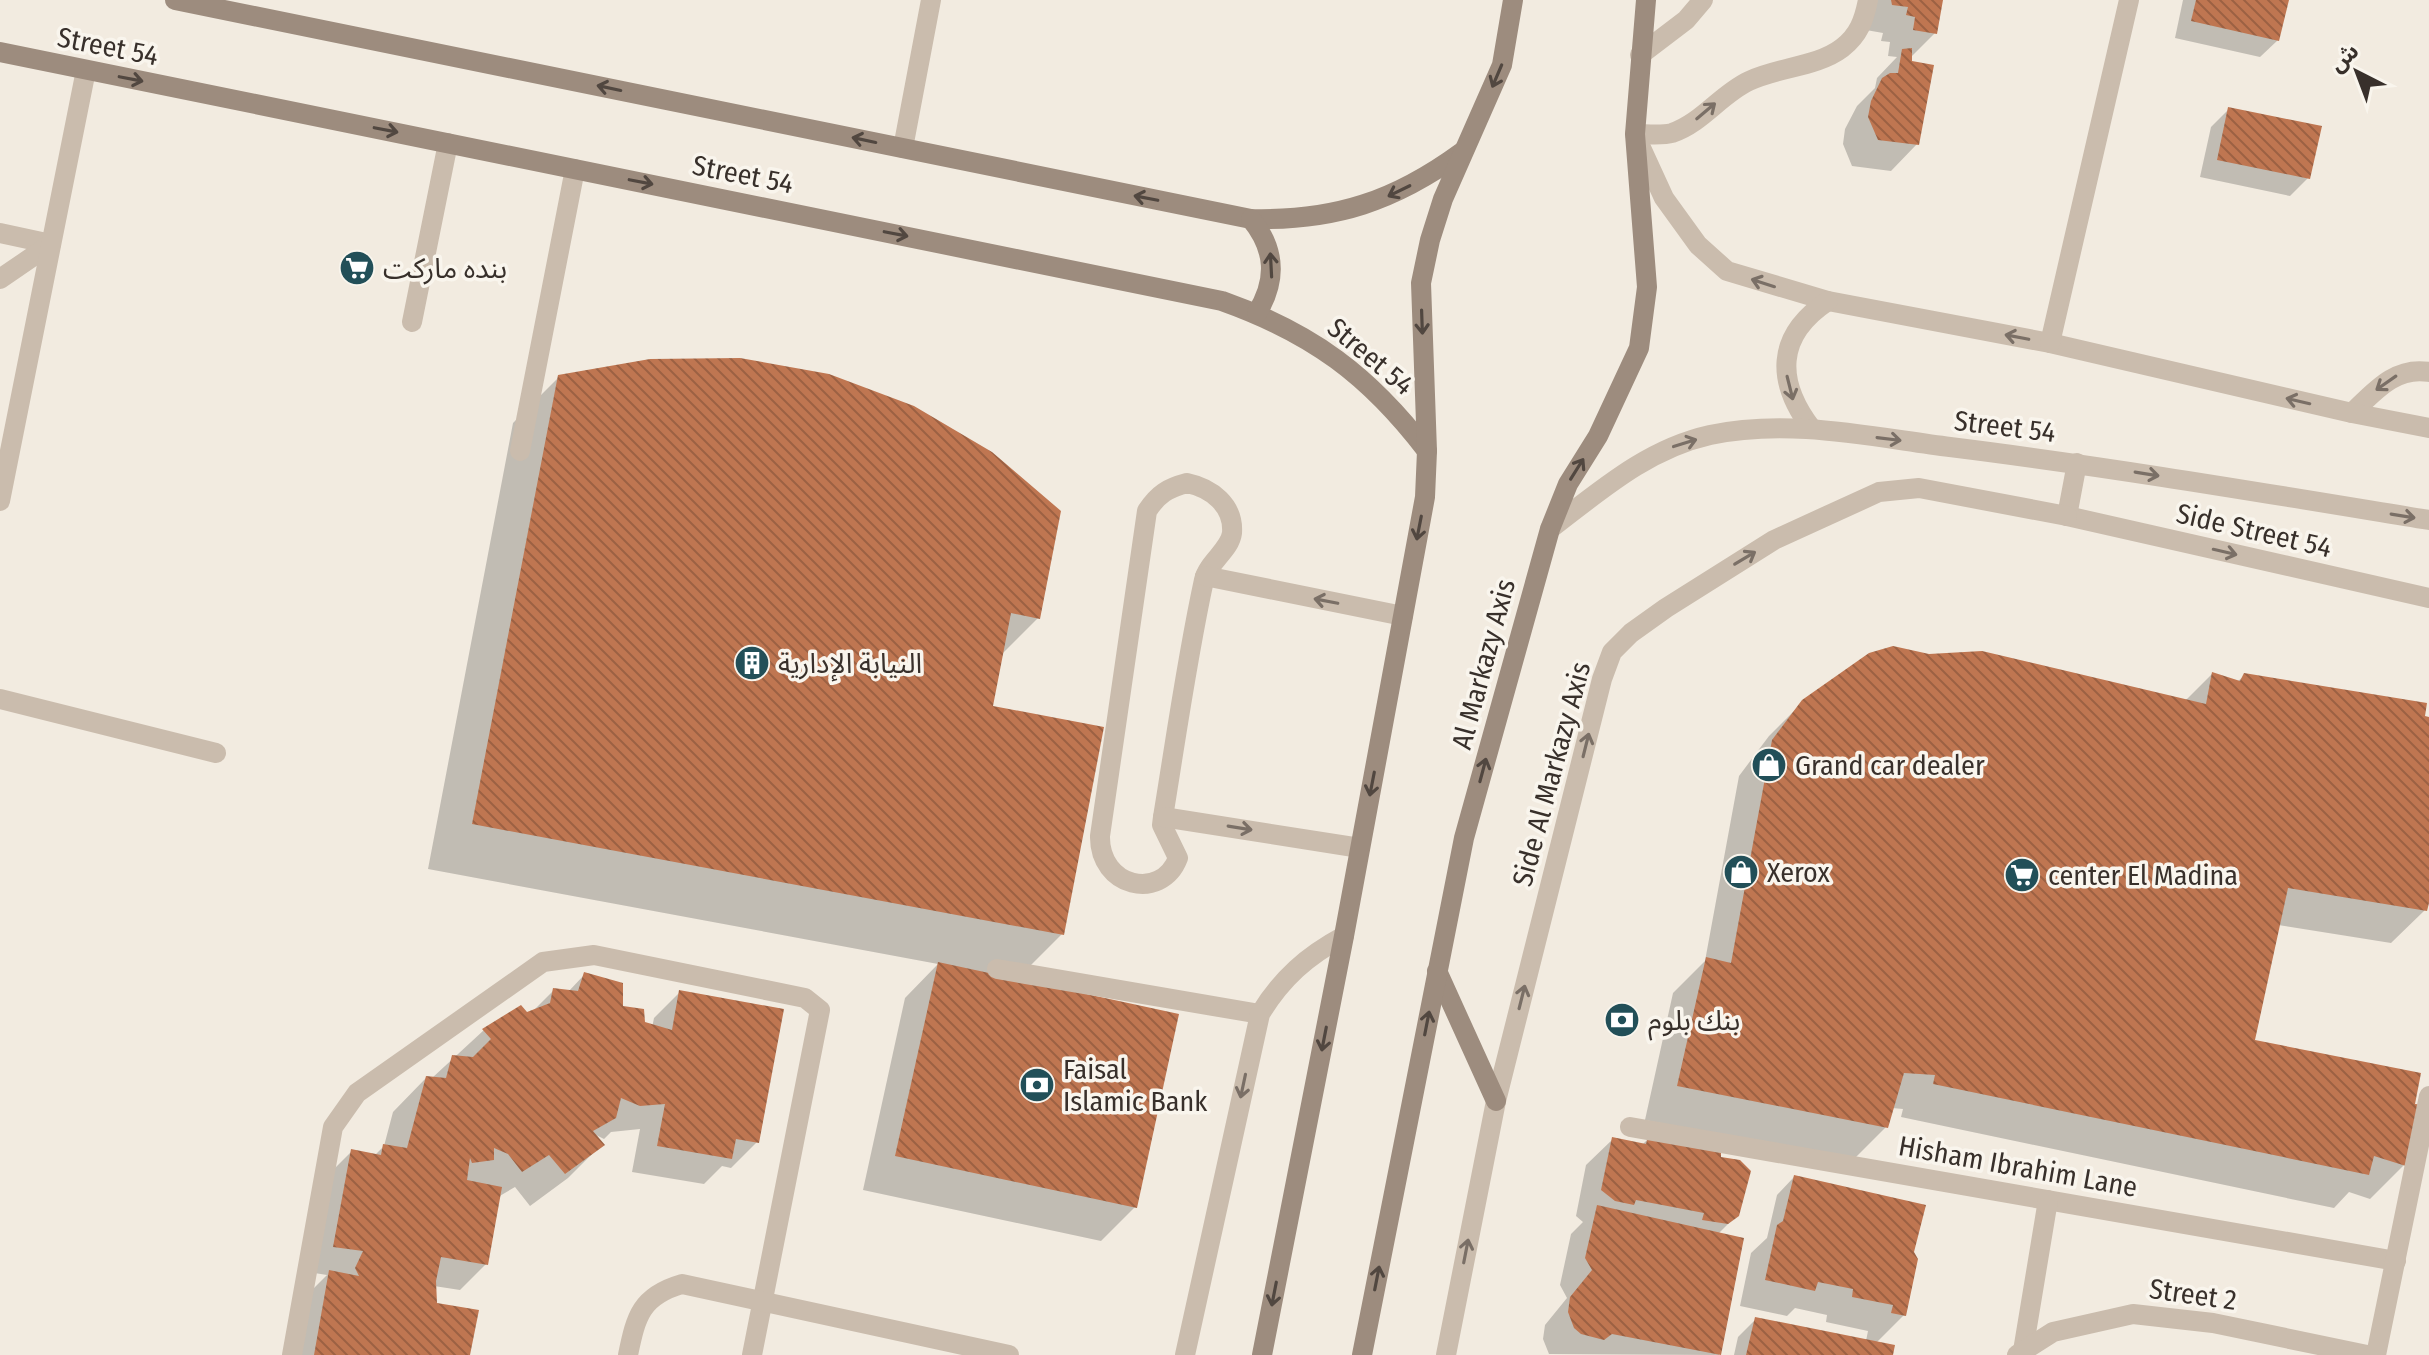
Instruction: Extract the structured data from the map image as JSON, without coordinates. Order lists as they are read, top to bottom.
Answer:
{
  "streets": {
    "main road": ["Street 54", "Al Markazy Axis"],
    "street": [
      "Side Street 54",
      "Side Al Markazy Axis",
      "Hisham Ibrahim Lane",
      "Street 2"
    ]
  },
  "crossings": [
    ["Street 54", "Al Markazy Axis"],
    ["Side Street 54", "Side Al Markazy Axis"]
  ],
  "one_way": ["Side Al Markazy Axis"],
  "places": {
    "supermarket": ["بنده ماركت", "center El Madina"],
    "building": ["النيابة الإدارية"],
    "shop": ["Grand car dealer", "Xerox"],
    "bank": ["بنك بلوم", "Faisal Islamic Bank"]
  },
  "north": "top left"
}
